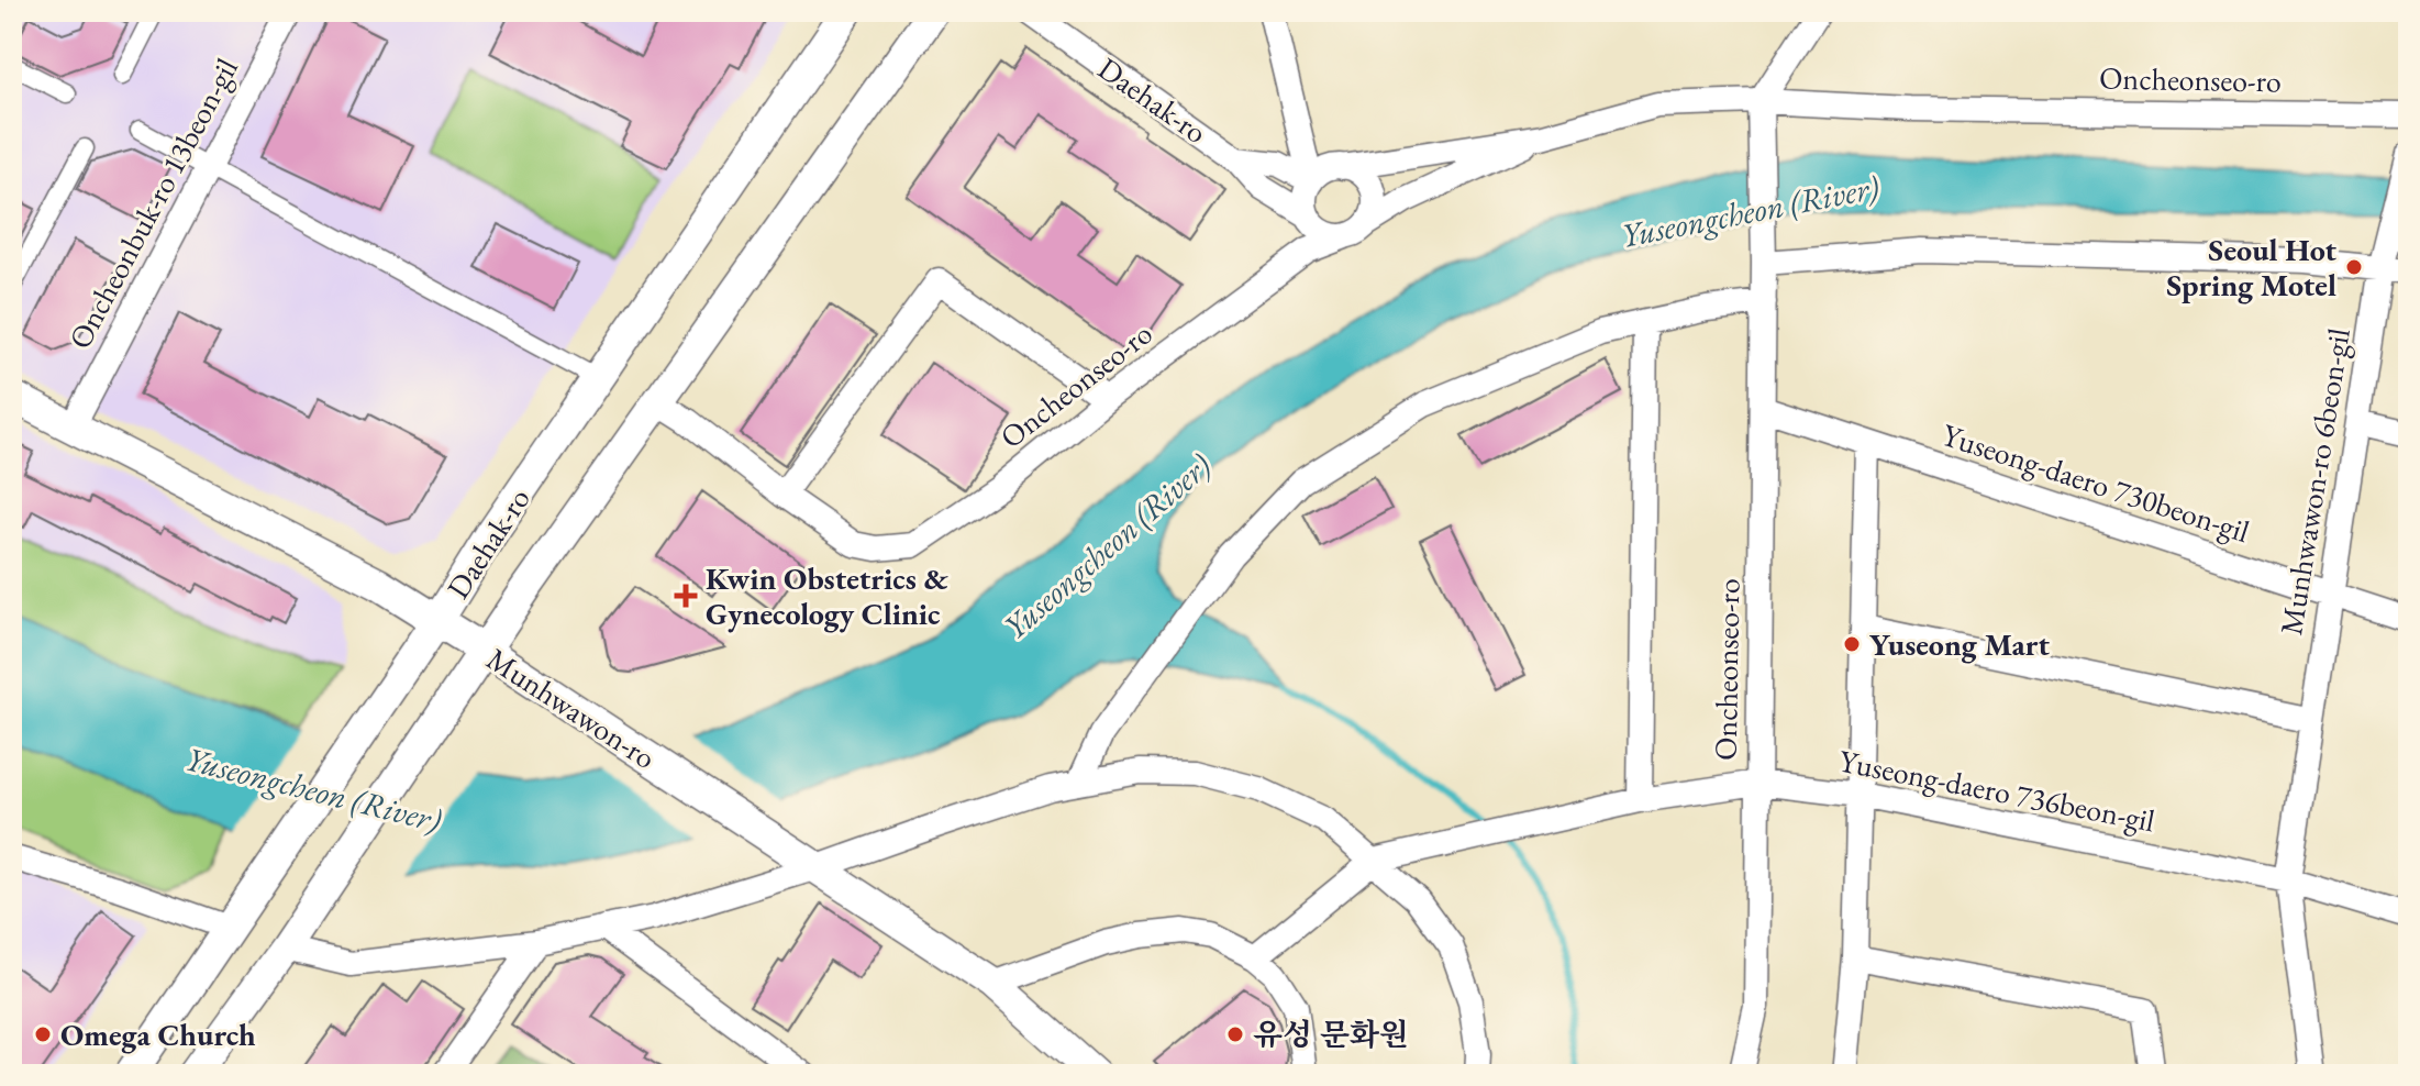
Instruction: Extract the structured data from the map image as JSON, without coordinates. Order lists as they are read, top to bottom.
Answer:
{
  "streets": {
    "street": [
      "Oncheonseo-ro",
      "Daehak-ro",
      "Oncheonbuk-ro 13beon-gil",
      "Munhwawon-ro 6beon-gil",
      "Yuseong-daero 730beon-gil",
      "Munhwawon-ro",
      "Yuseong-daero 736beon-gil"
    ]
  },
  "crossings": [
    ["Oncheonseo-ro", "Yuseong-daero 730beon-gil"],
    ["Oncheonseo-ro", "Yuseong-daero 736beon-gil"],
    ["Daehak-ro", "Munhwawon-ro"],
    ["Oncheonbuk-ro 13beon-gil", "Munhwawon-ro"],
    ["Munhwawon-ro 6beon-gil", "Yuseong-daero 730beon-gil"],
    ["Munhwawon-ro 6beon-gil", "Yuseong-daero 736beon-gil"]
  ],
  "water": ["Yuseongcheon (River)"],
  "places": {
    "other": [
      "Seoul Hot Spring Motel",
      "Yuseong Mart",
      "Omega Church",
      "유성 문화원"
    ],
    "health": ["Kwin Obstetrics & Gynecology Clinic"]
  }
}
